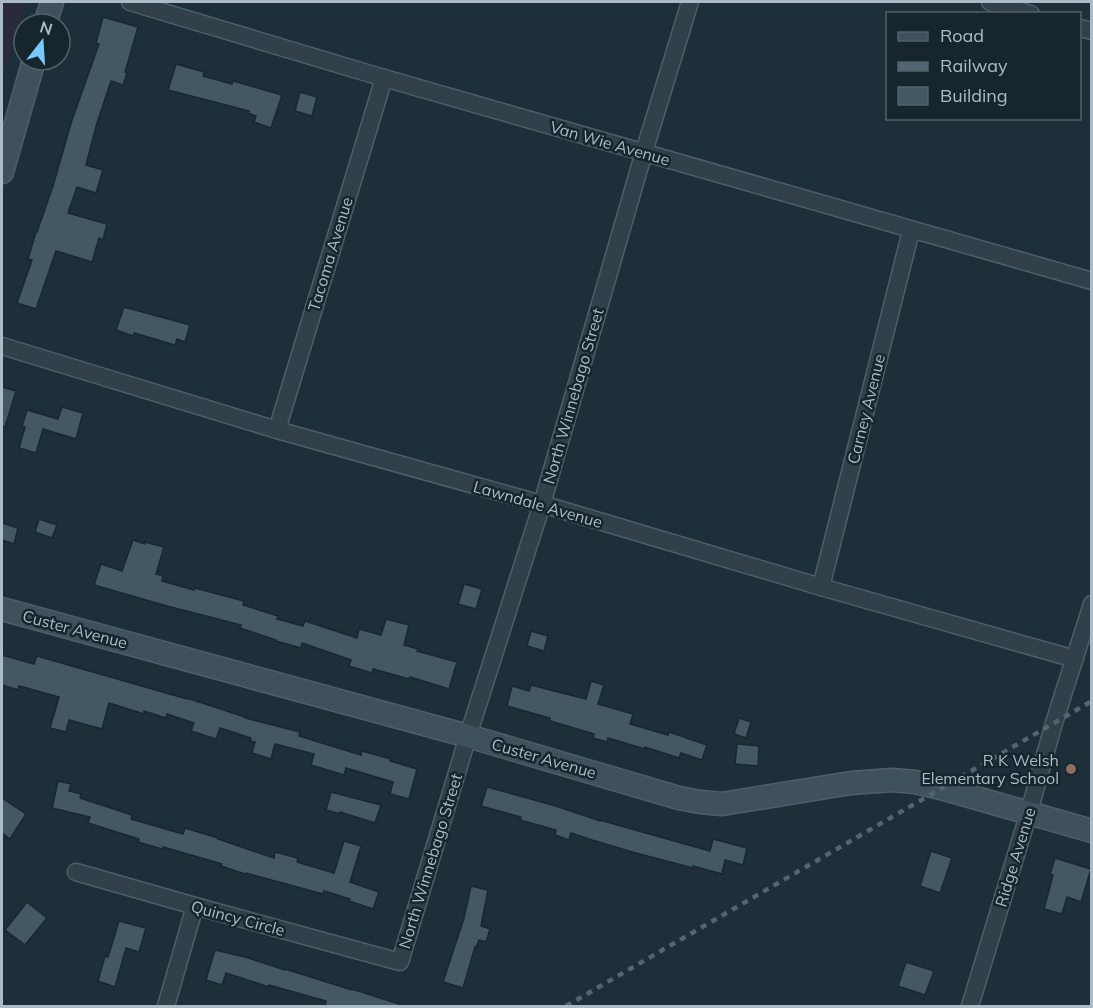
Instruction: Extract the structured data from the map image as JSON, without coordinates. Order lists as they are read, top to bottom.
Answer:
{
  "streets": {
    "street": [
      "Van Wie Avenue",
      "Tacoma Avenue",
      "North Winnebago Street",
      "Carney Avenue",
      "Lawndale Avenue",
      "Custer Avenue",
      "Ridge Avenue",
      "Quincy Circle"
    ]
  },
  "crossings": [
    ["Van Wie Avenue", "Tacoma Avenue"],
    ["Van Wie Avenue", "North Winnebago Street"],
    ["Van Wie Avenue", "Carney Avenue"],
    ["Tacoma Avenue", "Lawndale Avenue"],
    ["North Winnebago Street", "Lawndale Avenue"],
    ["North Winnebago Street", "Custer Avenue"],
    ["North Winnebago Street", "Quincy Circle"],
    ["Carney Avenue", "Lawndale Avenue"],
    ["Lawndale Avenue", "Ridge Avenue"],
    ["Custer Avenue", "Ridge Avenue"]
  ],
  "places": ["R K Welsh Elementary School"],
  "legend": ["Road", "Railway", "Building"],
  "north": "top"
}
